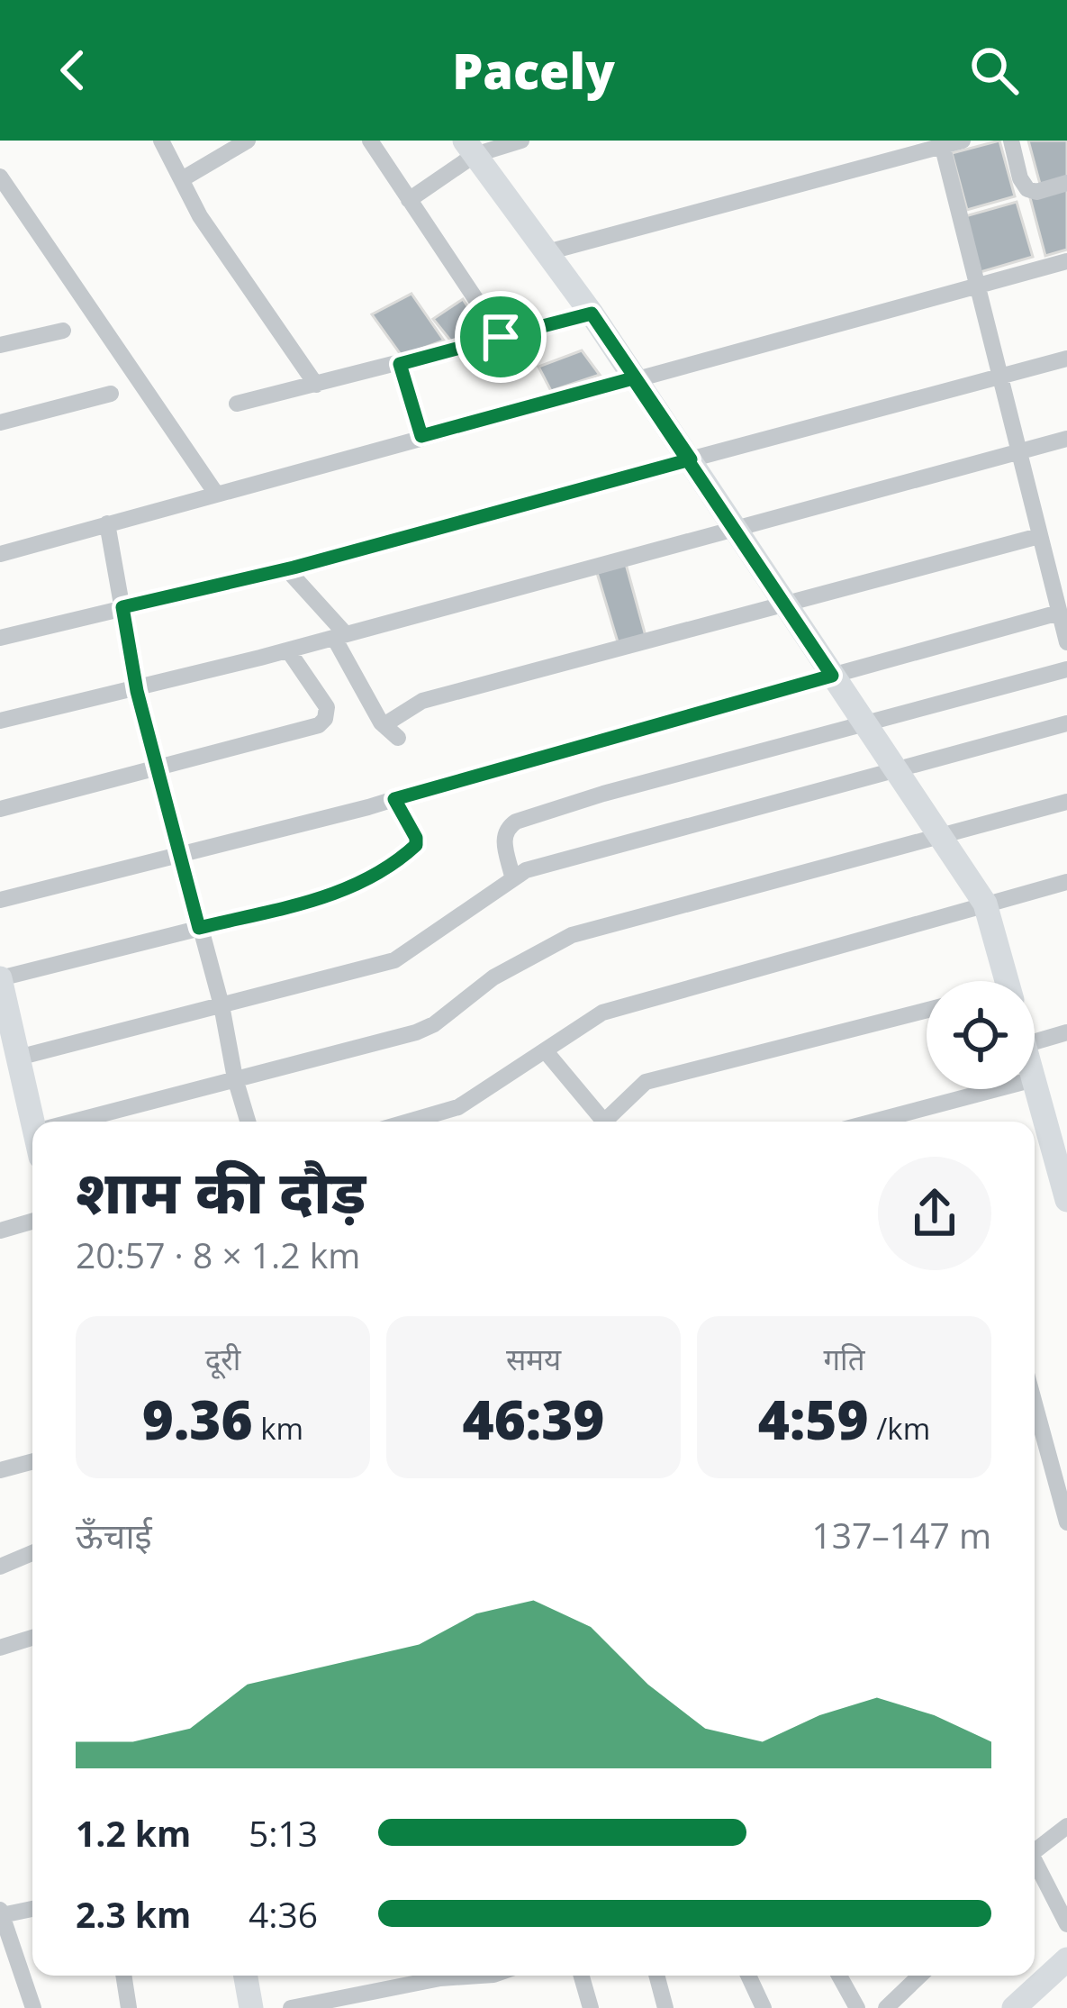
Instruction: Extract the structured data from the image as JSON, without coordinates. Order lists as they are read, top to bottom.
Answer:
{
  "page": {
    "header": "Pacely",
    "heading": ["शाम की दौड़", "20:57 · 8 × 1.2 km"],
    "stats": [
      ["दूरी", "9.36 km"],
      ["समय", "46:39"],
      ["गति", "4:59 /km"]
    ],
    "chart": ["ऊँचाई", "137–147 m"],
    "list": [
      {
        "name": "1.2 km",
        "note": "5:13"
      },
      {
        "name": "2.3 km",
        "note": "4:36"
      }
    ]
  }
}
